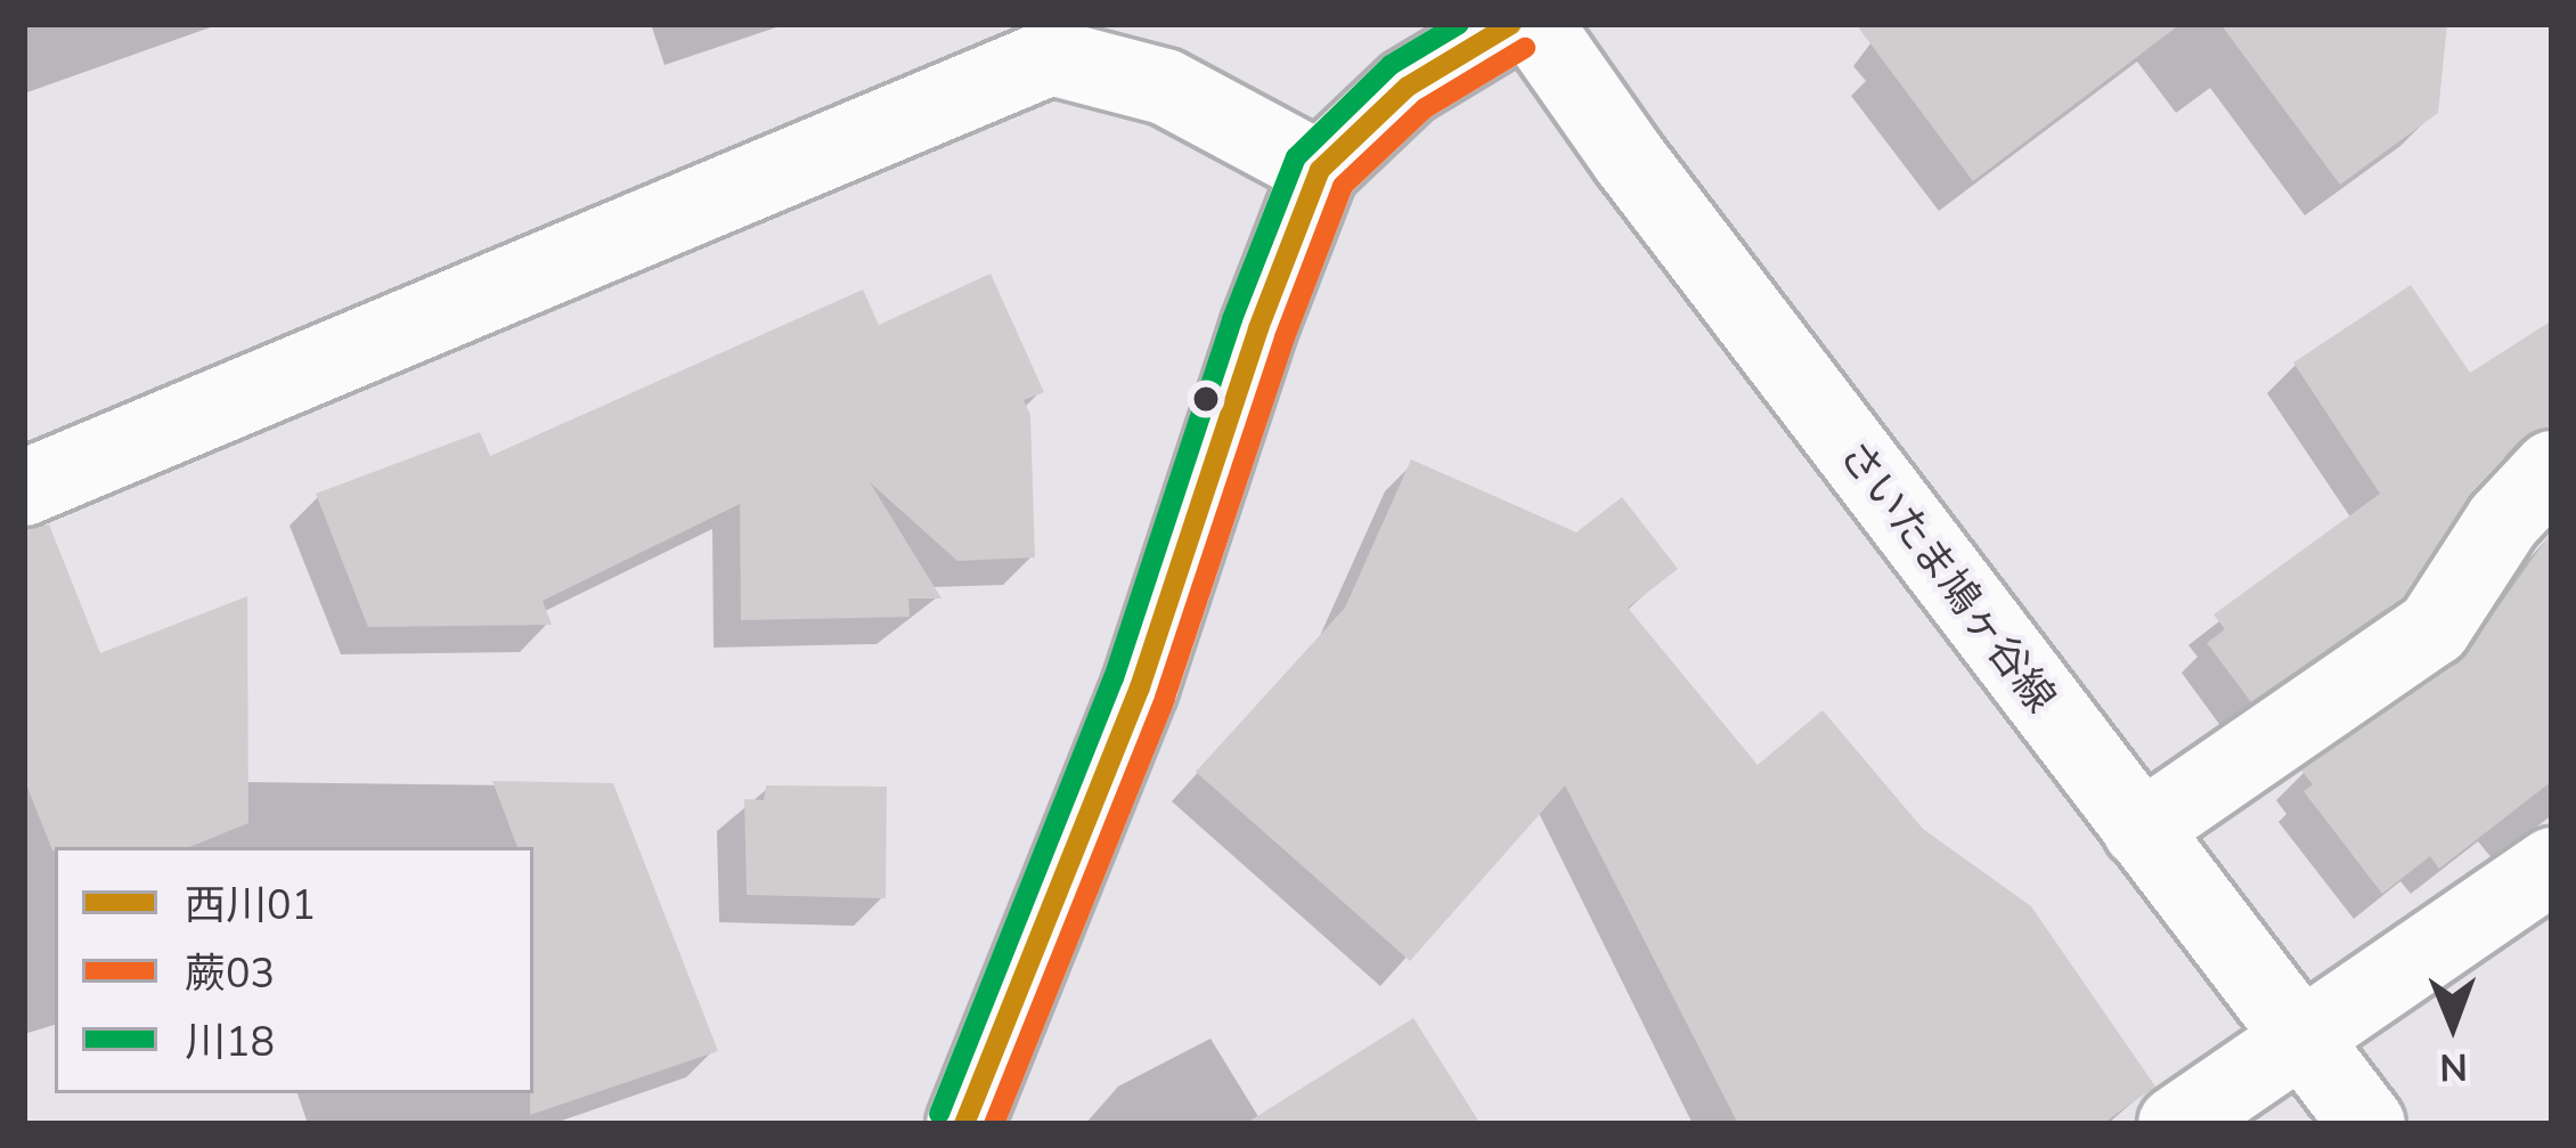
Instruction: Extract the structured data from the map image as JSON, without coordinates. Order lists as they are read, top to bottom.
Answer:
{
  "streets": {
    "main road": ["さいたま鳩ヶ谷線"]
  },
  "lines": ["transit line 西川01", "transit line 川18", "transit line 蕨03"],
  "legend": ["西川01", "蕨03", "川18"],
  "north": "bottom"
}
